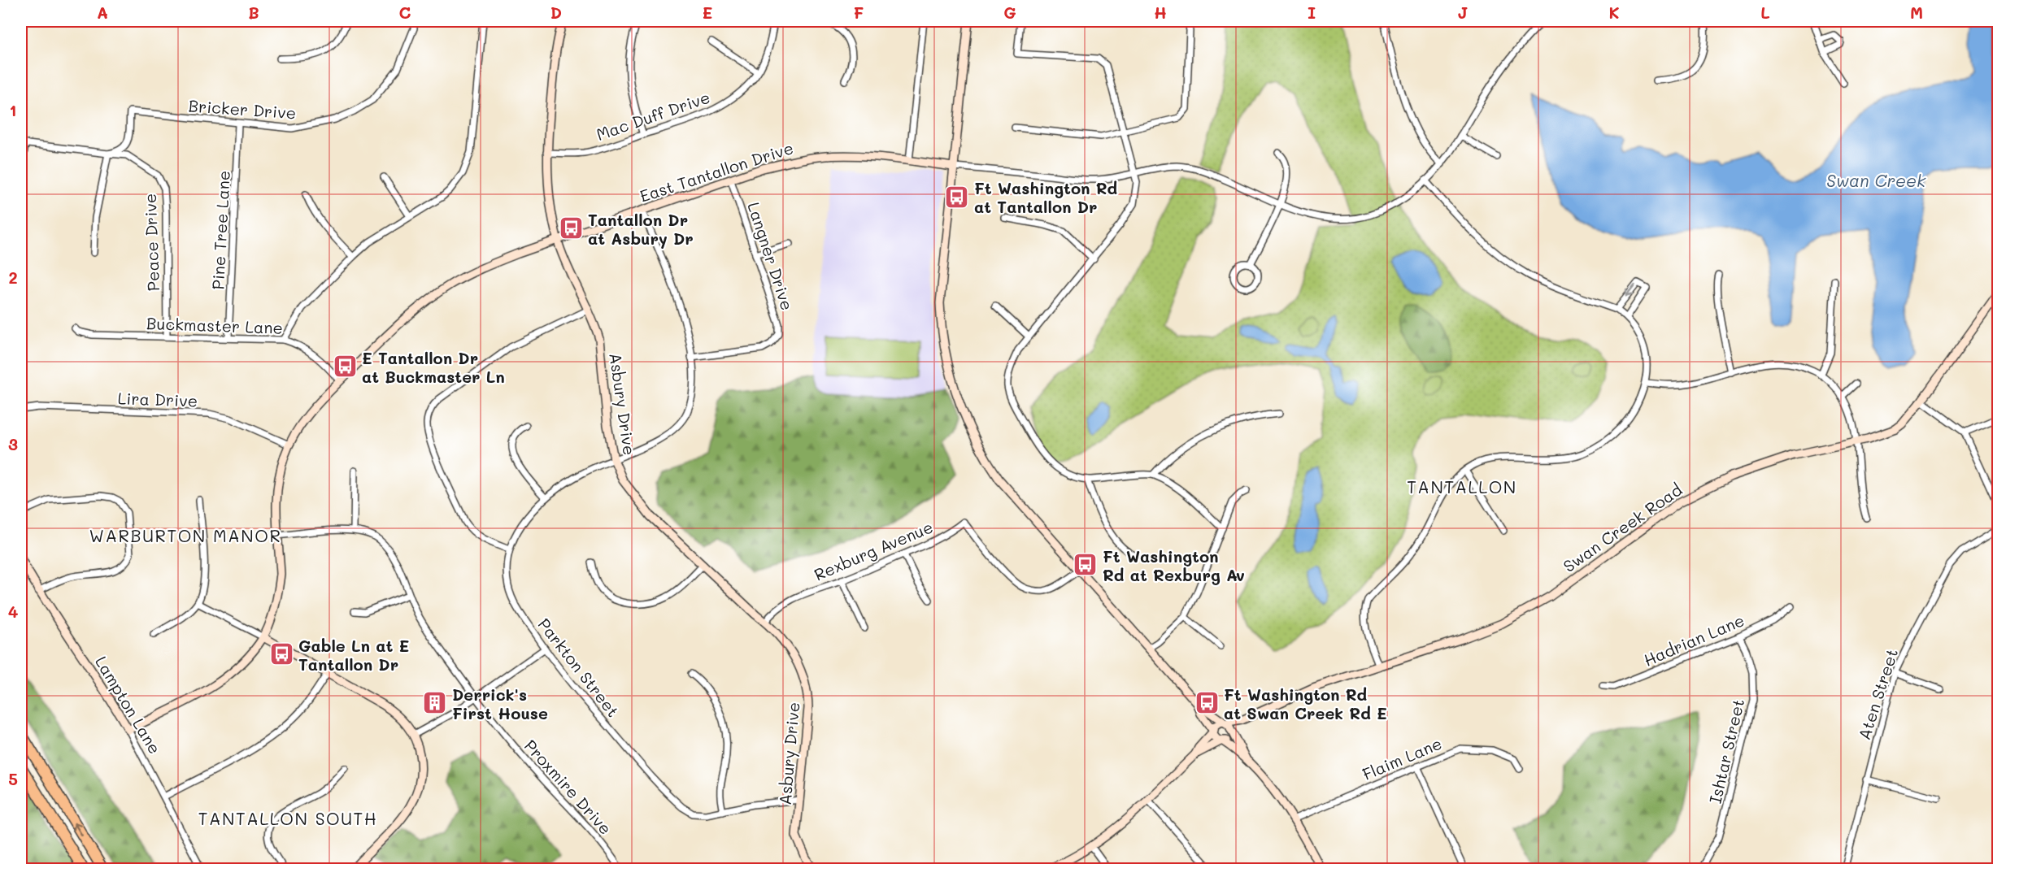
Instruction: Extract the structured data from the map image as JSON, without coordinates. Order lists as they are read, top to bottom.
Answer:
{
  "streets": {
    "street": [
      "Bricker Drive",
      "Mac Duff Drive",
      "East Tantallon Drive",
      "Pine Tree Lane",
      "Peace Drive",
      "Langner Drive",
      "Buckmaster Lane",
      "Lira Drive",
      "Asbury Drive",
      "Swan Creek Road",
      "Rexburg Avenue",
      "Hadrian Lane",
      "Parkton Street",
      "Aten Street",
      "Lampton Lane",
      "Ishtar Street",
      "Flaim Lane",
      "Proxmire Drive"
    ]
  },
  "crossings": [
    ["Bricker Drive", "Pine Tree Lane"],
    ["Bricker Drive", "Peace Drive"],
    ["Mac Duff Drive", "Asbury Drive"],
    ["East Tantallon Drive", "Langner Drive"],
    ["East Tantallon Drive", "Buckmaster Lane"],
    ["East Tantallon Drive", "Lira Drive"],
    ["East Tantallon Drive", "Asbury Drive"],
    ["East Tantallon Drive", "Parkton Street"],
    ["East Tantallon Drive", "Lampton Lane"],
    ["East Tantallon Drive", "Proxmire Drive"],
    ["Pine Tree Lane", "Buckmaster Lane"],
    ["Peace Drive", "Buckmaster Lane"],
    ["Langner Drive", "Parkton Street"],
    ["Asbury Drive", "Rexburg Avenue"],
    ["Asbury Drive", "Parkton Street"],
    ["Hadrian Lane", "Ishtar Street"]
  ],
  "districts": ["TANTALLON", "WARBURTON MANOR", "TANTALLON SOUTH"],
  "water": ["Swan Creek"],
  "places": {
    "bus stop": [
      "Ft Washington Rd at Tantallon Dr",
      "Tantallon Dr at Asbury Dr",
      "E Tantallon Dr at Buckmaster Ln",
      "Ft Washington Rd at Rexburg Av",
      "Gable Ln at E Tantallon Dr",
      "Ft Washington Rd at Swan Creek Rd E"
    ],
    "building": ["Derrick's First House"]
  },
  "grid": {
    "columns": [
      "A",
      "B",
      "C",
      "D",
      "E",
      "F",
      "G",
      "H",
      "I",
      "J",
      "K",
      "L",
      "M"
    ],
    "rows": [
      "1",
      "2",
      "3",
      "4",
      "5"
    ]
  }
}
